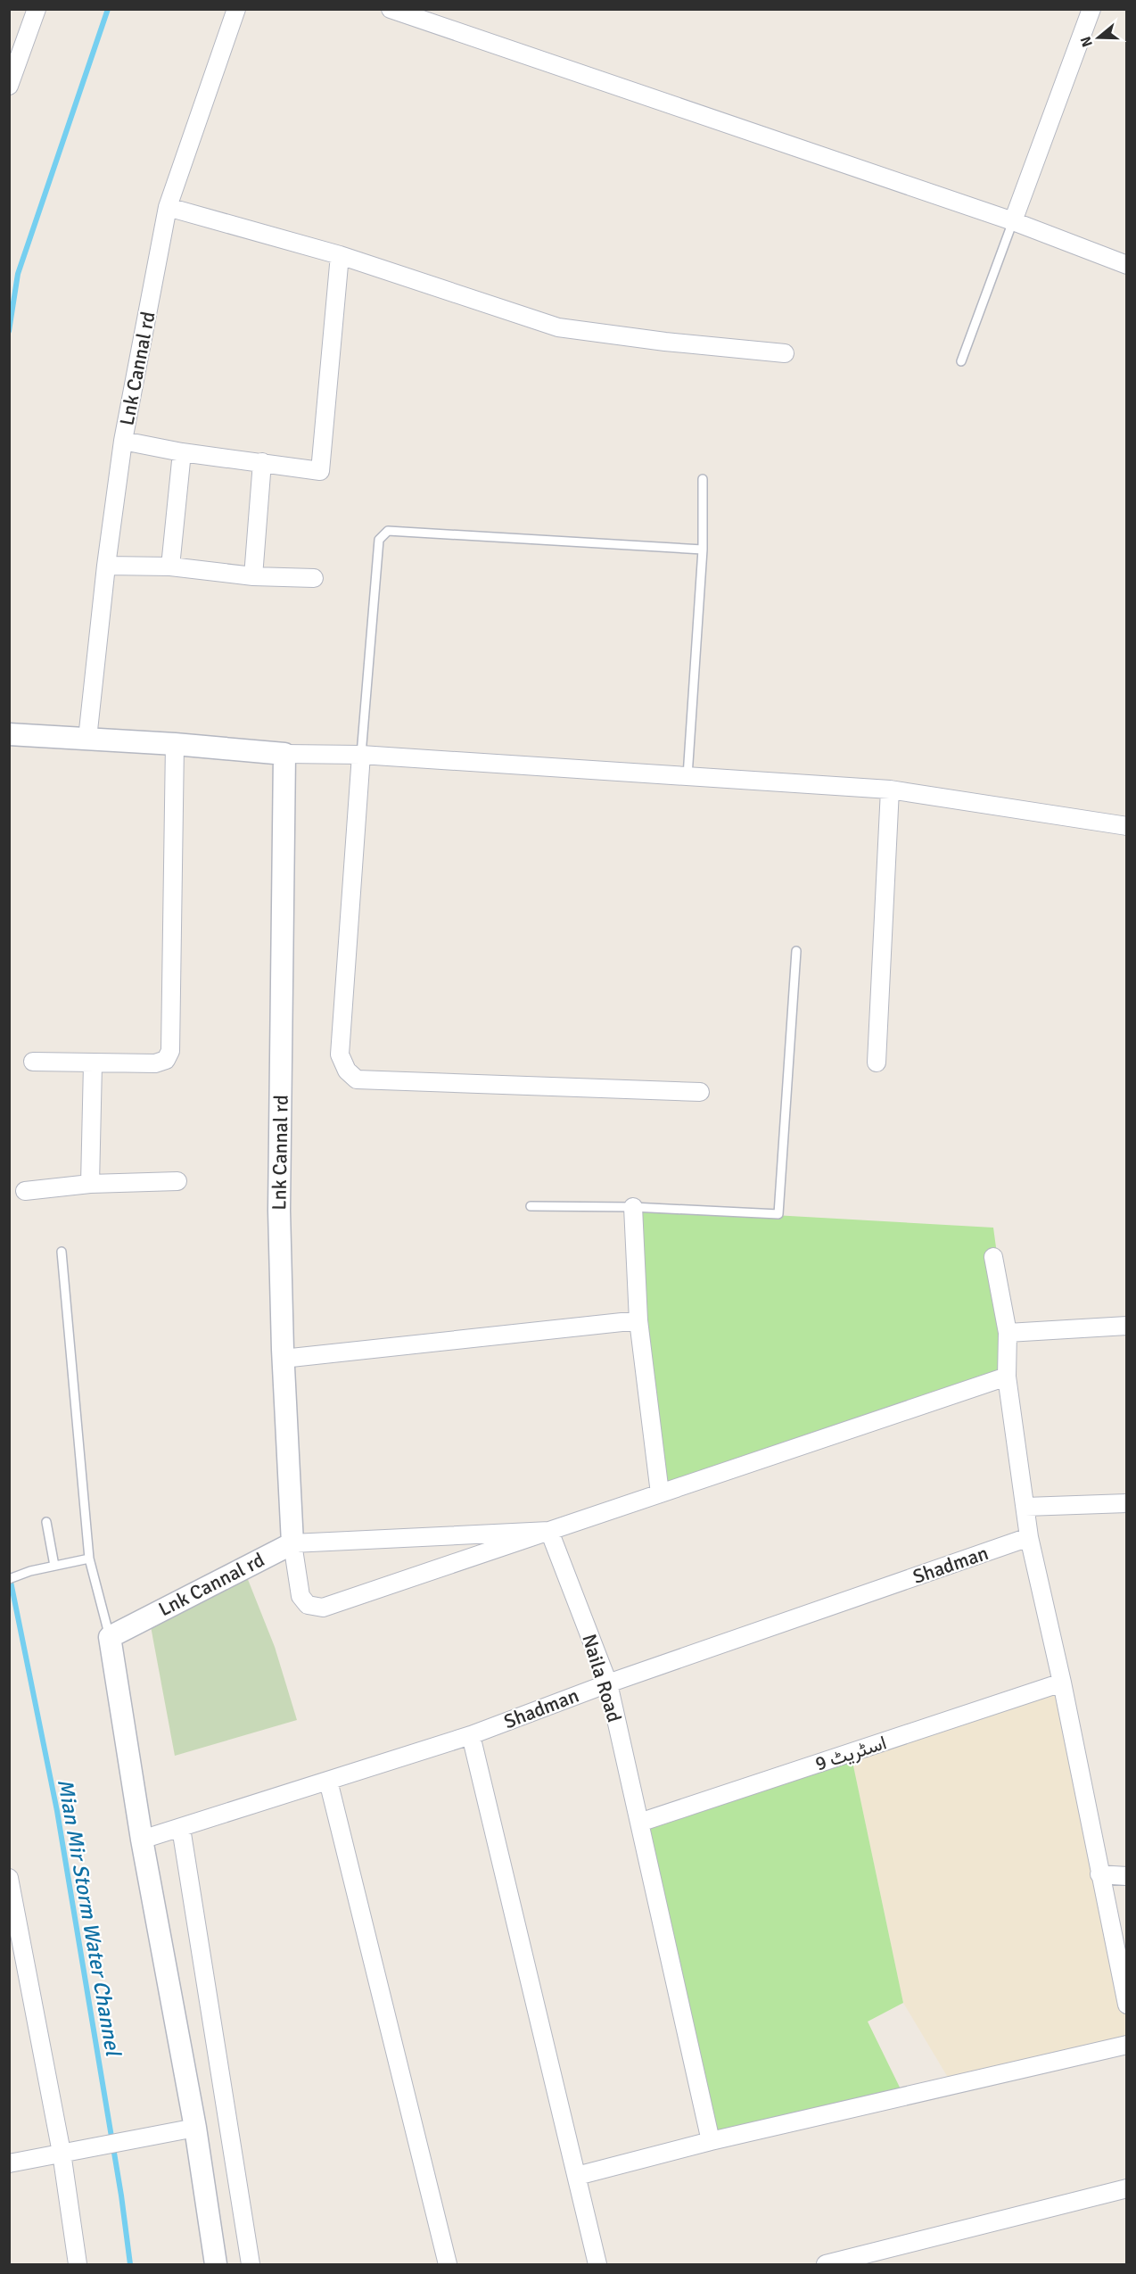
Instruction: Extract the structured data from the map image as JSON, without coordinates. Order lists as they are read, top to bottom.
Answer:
{
  "streets": {
    "street": [
      "Lnk Cannal rd",
      "Shadman",
      "Naila Road",
      "اسٹریٹ 9"
    ]
  },
  "crossings": [
    ["Shadman", "Naila Road"],
    ["Naila Road", "اسٹریٹ 9"]
  ],
  "water": ["Mian Mir Storm Water Channel"],
  "north": "left"
}
